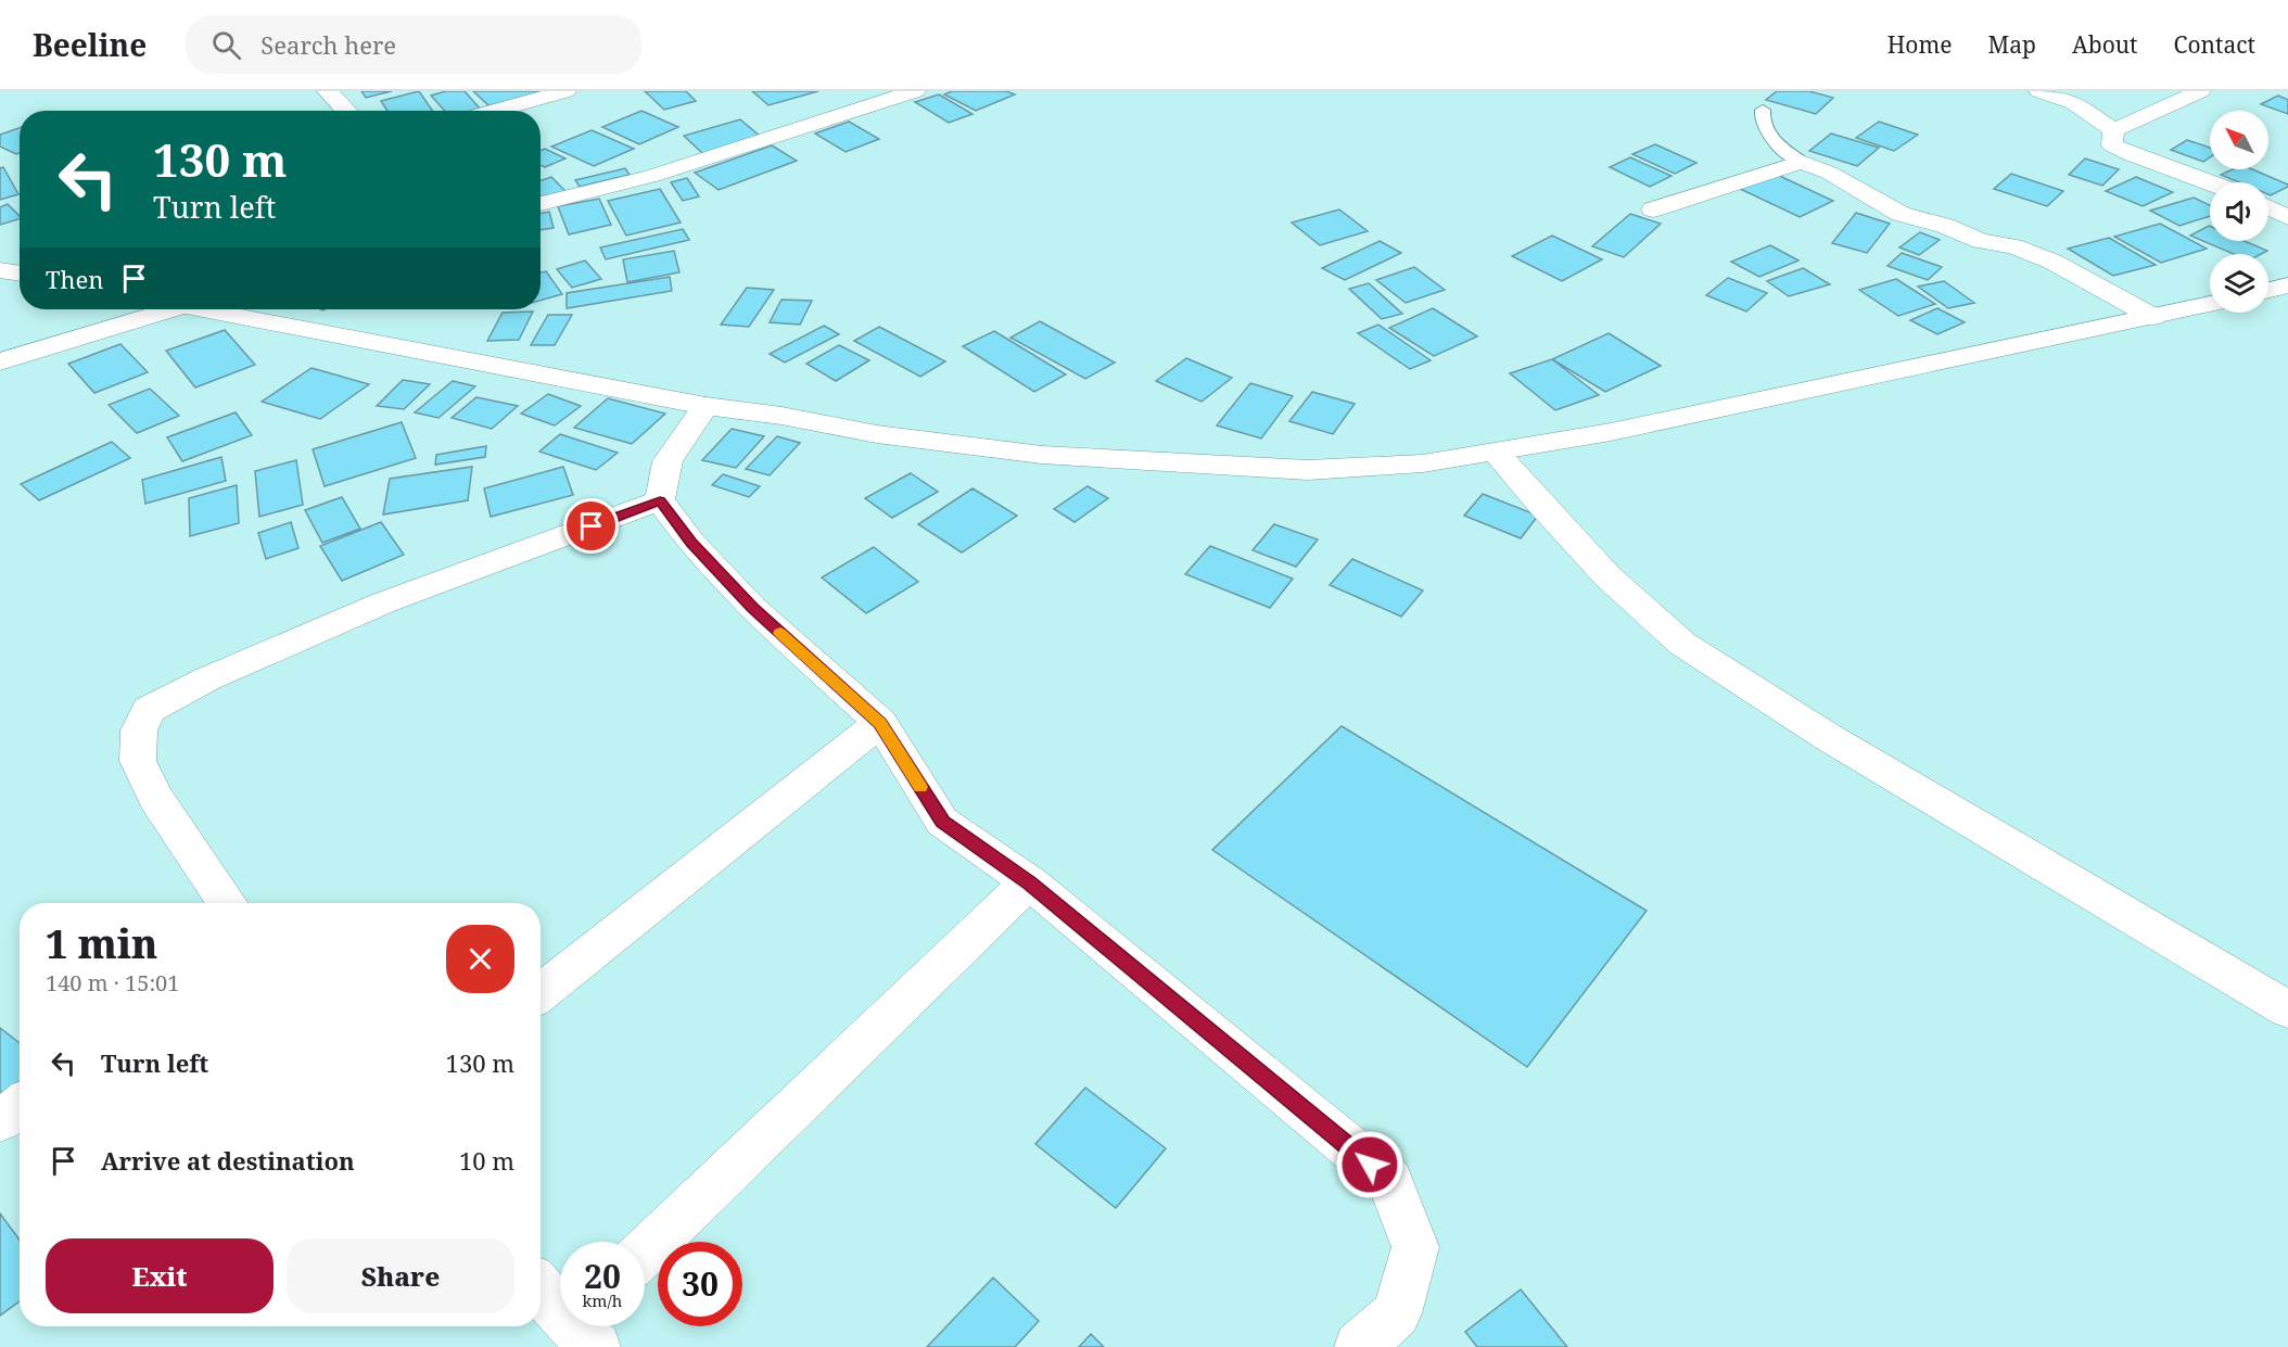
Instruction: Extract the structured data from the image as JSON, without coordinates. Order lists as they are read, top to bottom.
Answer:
{
  "north": "top left",
  "page": {
    "header": "Beeline",
    "search": "Search here",
    "nav": [
      "Home",
      "Map",
      "About",
      "Contact"
    ],
    "turn": ["130 m", "Turn left"],
    "then": "Then",
    "heading": ["1 min", "140 m · 15:01"],
    "list": [
      {
        "name": "Turn left",
        "value": "130 m"
      },
      {
        "name": "Arrive at destination",
        "value": "10 m"
      }
    ],
    "buttons": ["Exit", "Share"],
    "speed": "20 km/h",
    "limit": "30"
  }
}
